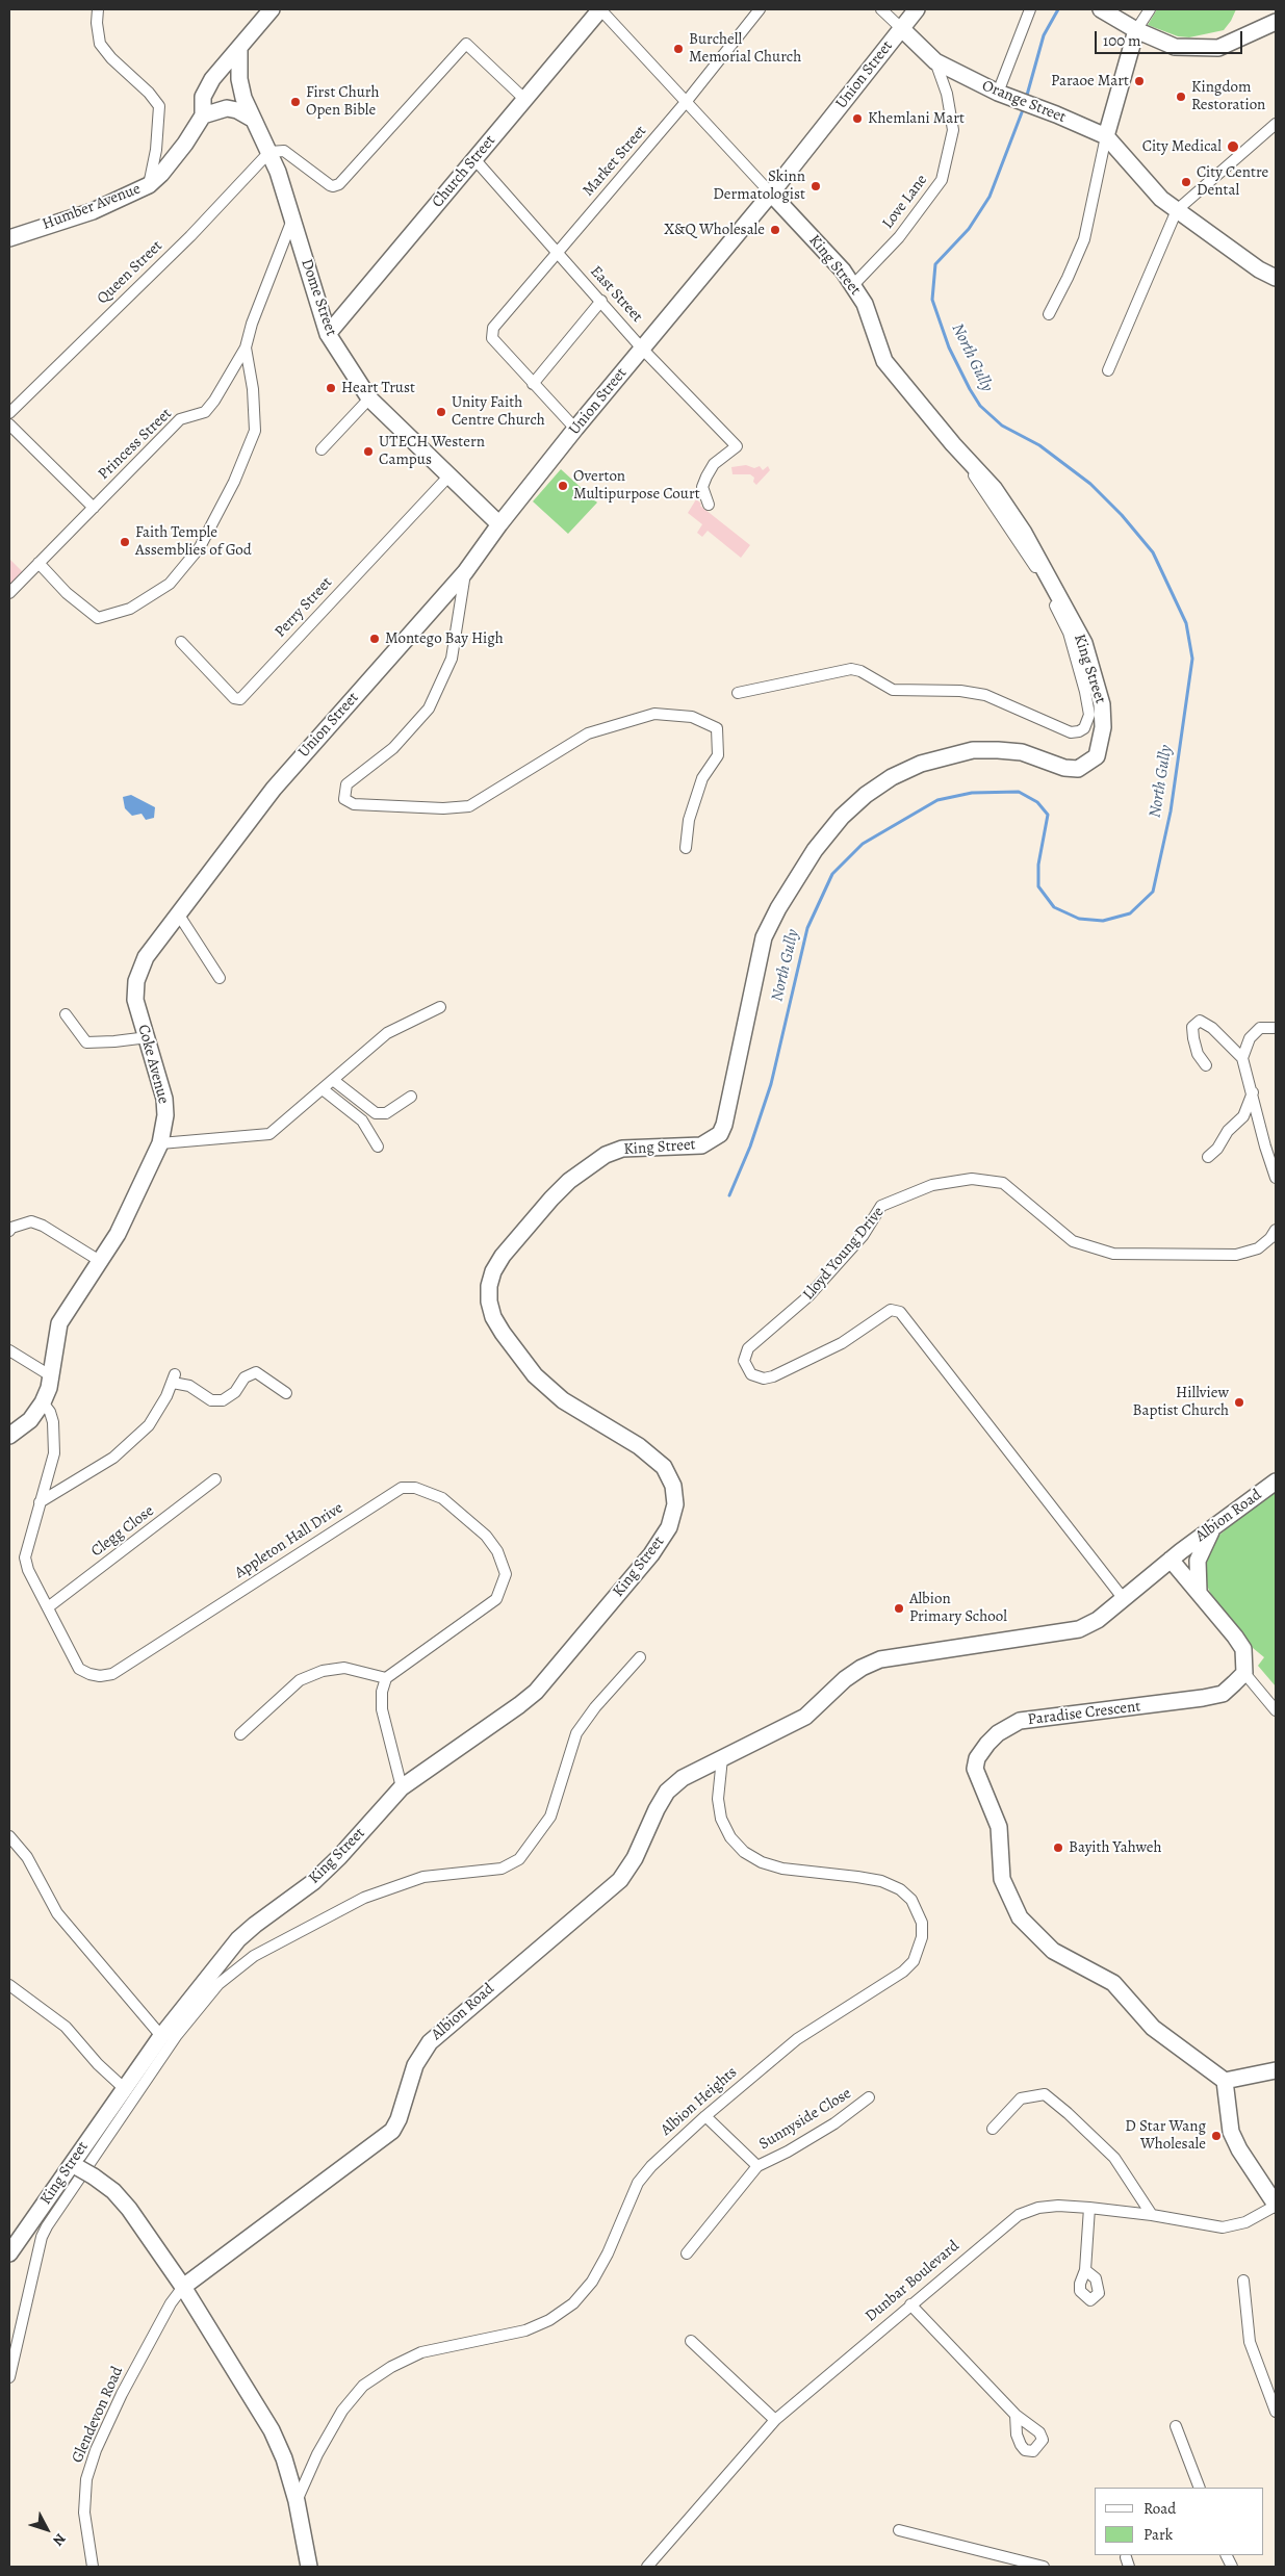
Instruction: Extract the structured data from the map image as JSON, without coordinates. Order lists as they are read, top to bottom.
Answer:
{
  "streets": {
    "street": [
      "Union Street",
      "Orange Street",
      "Market Street",
      "Church Street",
      "Love Lane",
      "Humber Avenue",
      "King Street",
      "Queen Street",
      "East Street",
      "Dome Street",
      "Princess Street",
      "Perry Street",
      "Coke Avenue",
      "Lloyd Young Drive",
      "Albion Road",
      "Clegg Close",
      "Appleton Hall Drive",
      "Paradise Crescent",
      "Albion Heights",
      "Sunnyside Close",
      "Dunbar Boulevard",
      "Glendevon Road"
    ]
  },
  "crossings": [
    ["Union Street", "Orange Street"],
    ["Union Street", "King Street"],
    ["Union Street", "East Street"],
    ["Union Street", "Dome Street"],
    ["Union Street", "Coke Avenue"],
    ["Orange Street", "Love Lane"],
    ["Market Street", "King Street"],
    ["Market Street", "East Street"],
    ["Church Street", "King Street"],
    ["Church Street", "East Street"],
    ["Church Street", "Dome Street"],
    ["Love Lane", "King Street"],
    ["Humber Avenue", "Dome Street"],
    ["Queen Street", "Dome Street"],
    ["Dome Street", "Princess Street"],
    ["Dome Street", "Perry Street"],
    ["Coke Avenue", "Appleton Hall Drive"],
    ["Lloyd Young Drive", "Albion Road"],
    ["Albion Road", "Albion Heights"],
    ["Albion Road", "Glendevon Road"],
    ["Clegg Close", "Appleton Hall Drive"],
    ["Albion Heights", "Sunnyside Close"]
  ],
  "water": ["North Gully"],
  "places": [
    "Burchell Memorial Church",
    "Paraoe Mart",
    "Kingdom Restoration",
    "First Churh Open Bible",
    "Khemlani Mart",
    "City Medical",
    "City Centre Dental",
    "Skinn Dermatologist",
    "X&Q Wholesale",
    "Heart Trust",
    "Unity Faith Centre Church",
    "UTECH Western Campus",
    "Overton Multipurpose Court",
    "Faith Temple Assemblies of God",
    "Montego Bay High",
    "Hillview Baptist Church",
    "Albion Primary School",
    "Bayith Yahweh",
    "D Star Wang Wholesale"
  ],
  "legend": ["Road", "Park"],
  "scale_bar": "100 m",
  "north": "bottom right"
}
